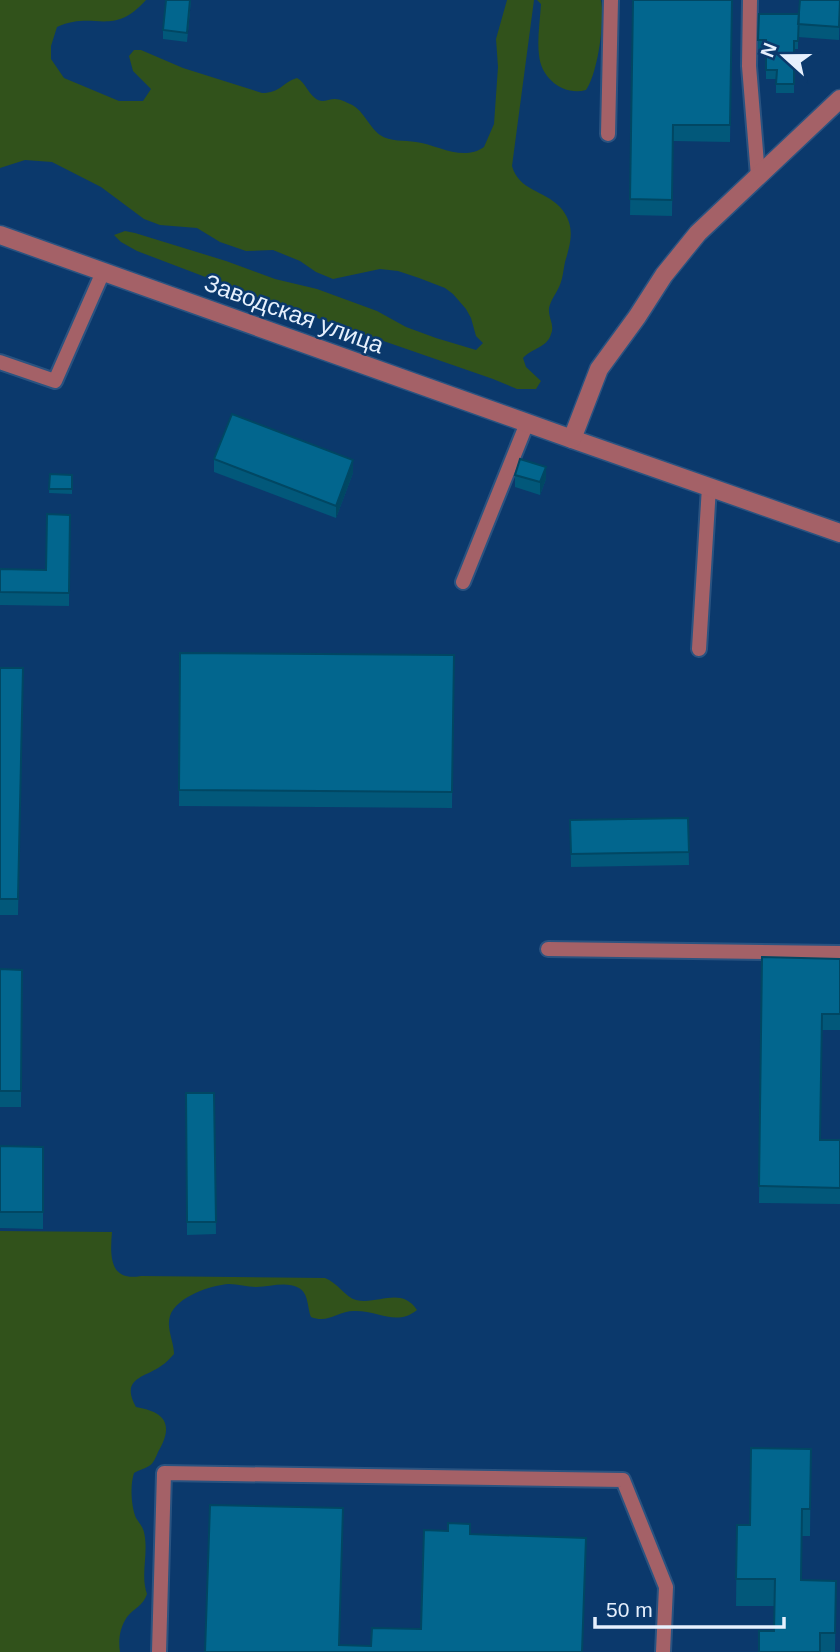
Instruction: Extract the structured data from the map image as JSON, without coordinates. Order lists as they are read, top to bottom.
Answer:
{
  "streets": {
    "street": ["Заводская улица"]
  },
  "scale_bar": "50 m",
  "north": "left"
}
